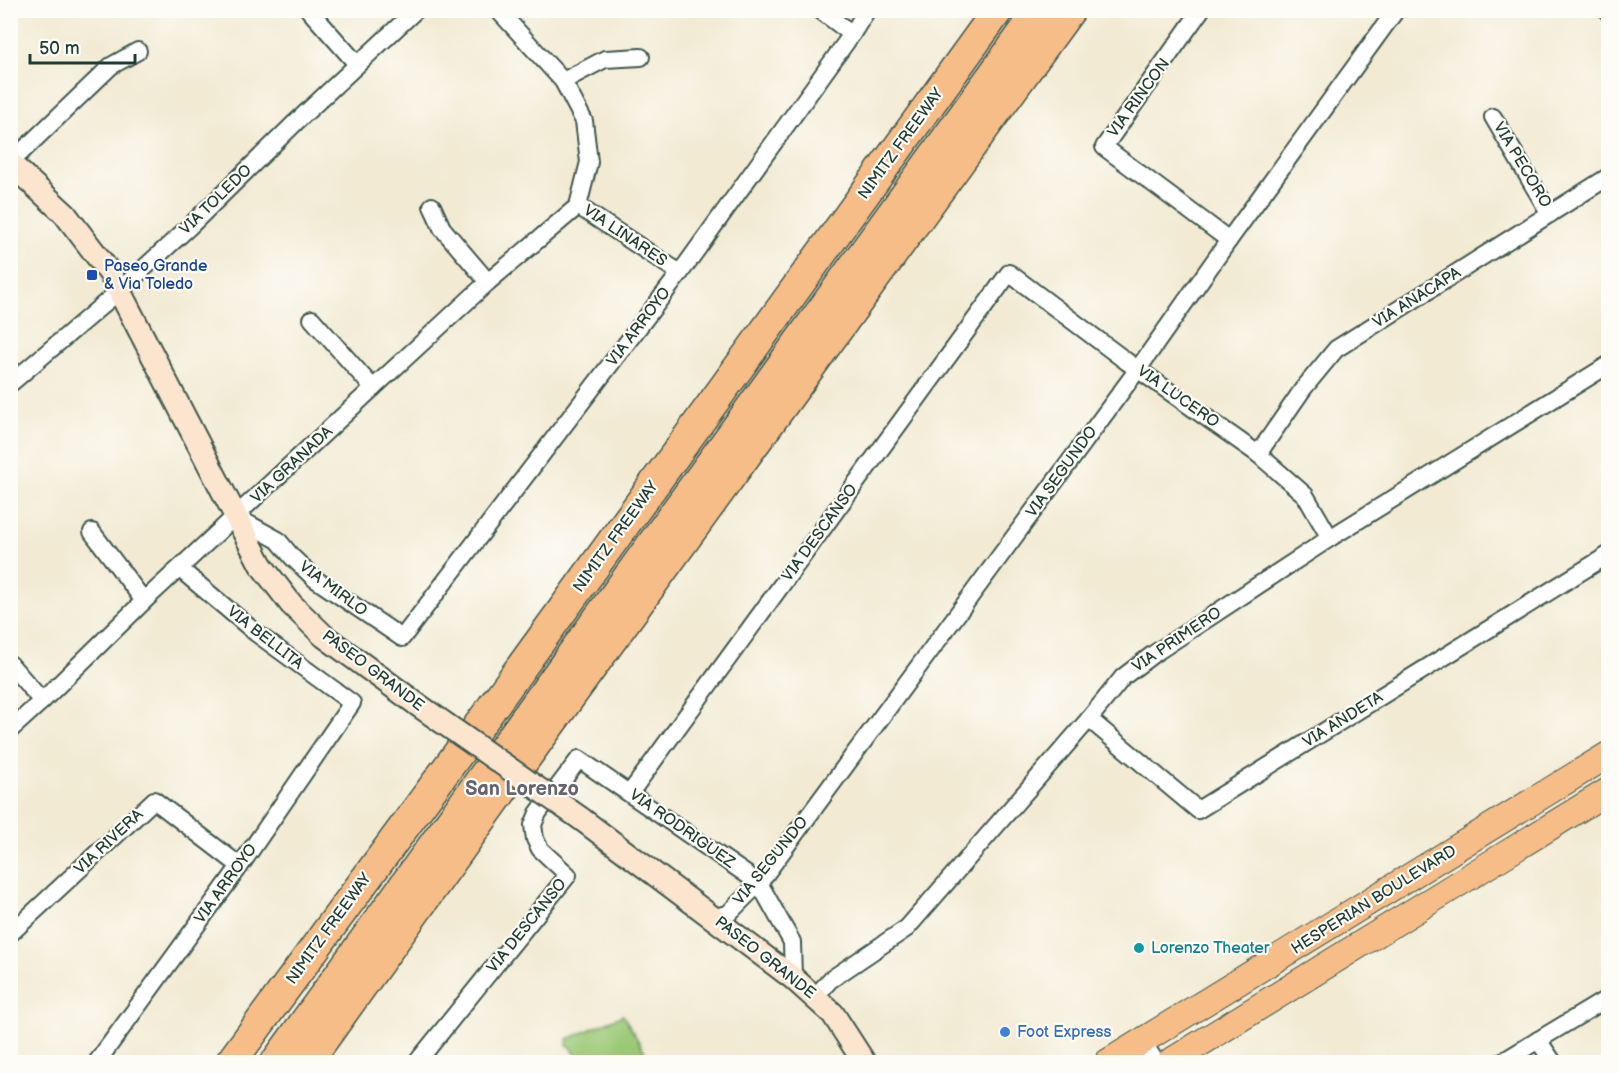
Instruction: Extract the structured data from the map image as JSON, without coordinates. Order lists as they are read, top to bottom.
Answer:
{
  "streets": {
    "highway": ["NIMITZ FREEWAY"],
    "main road": ["HESPERIAN BOULEVARD"],
    "street": [
      "VIA RINCON",
      "VIA PECORO",
      "VIA TOLEDO",
      "VIA LINARES",
      "VIA ANACAPA",
      "VIA ARROYO",
      "VIA LUCERO",
      "VIA GRANADA",
      "VIA SEGUNDO",
      "VIA DESCANSO",
      "VIA MIRLO",
      "VIA BELLITA",
      "VIA PRIMERO",
      "PASEO GRANDE",
      "VIA ANDETA",
      "VIA RODRIGUEZ",
      "VIA RIVERA"
    ]
  },
  "crossings": [
    ["VIA RINCON", "VIA SEGUNDO"],
    ["VIA PECORO", "VIA ANACAPA"],
    ["VIA TOLEDO", "PASEO GRANDE"],
    ["VIA LINARES", "VIA ARROYO"],
    ["VIA LINARES", "VIA GRANADA"],
    ["VIA ANACAPA", "VIA LUCERO"],
    ["VIA ARROYO", "VIA MIRLO"],
    ["VIA ARROYO", "VIA BELLITA"],
    ["VIA ARROYO", "VIA RIVERA"],
    ["VIA LUCERO", "VIA SEGUNDO"],
    ["VIA LUCERO", "VIA DESCANSO"],
    ["VIA LUCERO", "VIA PRIMERO"],
    ["VIA GRANADA", "VIA MIRLO"],
    ["VIA GRANADA", "VIA BELLITA"],
    ["VIA GRANADA", "PASEO GRANDE"],
    ["VIA SEGUNDO", "PASEO GRANDE"],
    ["VIA SEGUNDO", "VIA RODRIGUEZ"],
    ["VIA DESCANSO", "VIA RODRIGUEZ"],
    ["VIA MIRLO", "PASEO GRANDE"],
    ["VIA PRIMERO", "PASEO GRANDE"],
    ["VIA PRIMERO", "VIA ANDETA"],
    ["PASEO GRANDE", "VIA RODRIGUEZ"]
  ],
  "districts": ["San Lorenzo"],
  "places": {
    "transit": ["Paseo Grande & Via Toledo"],
    "other": ["Lorenzo Theater", "Foot Express"]
  },
  "scale_bar": "50 m"
}
